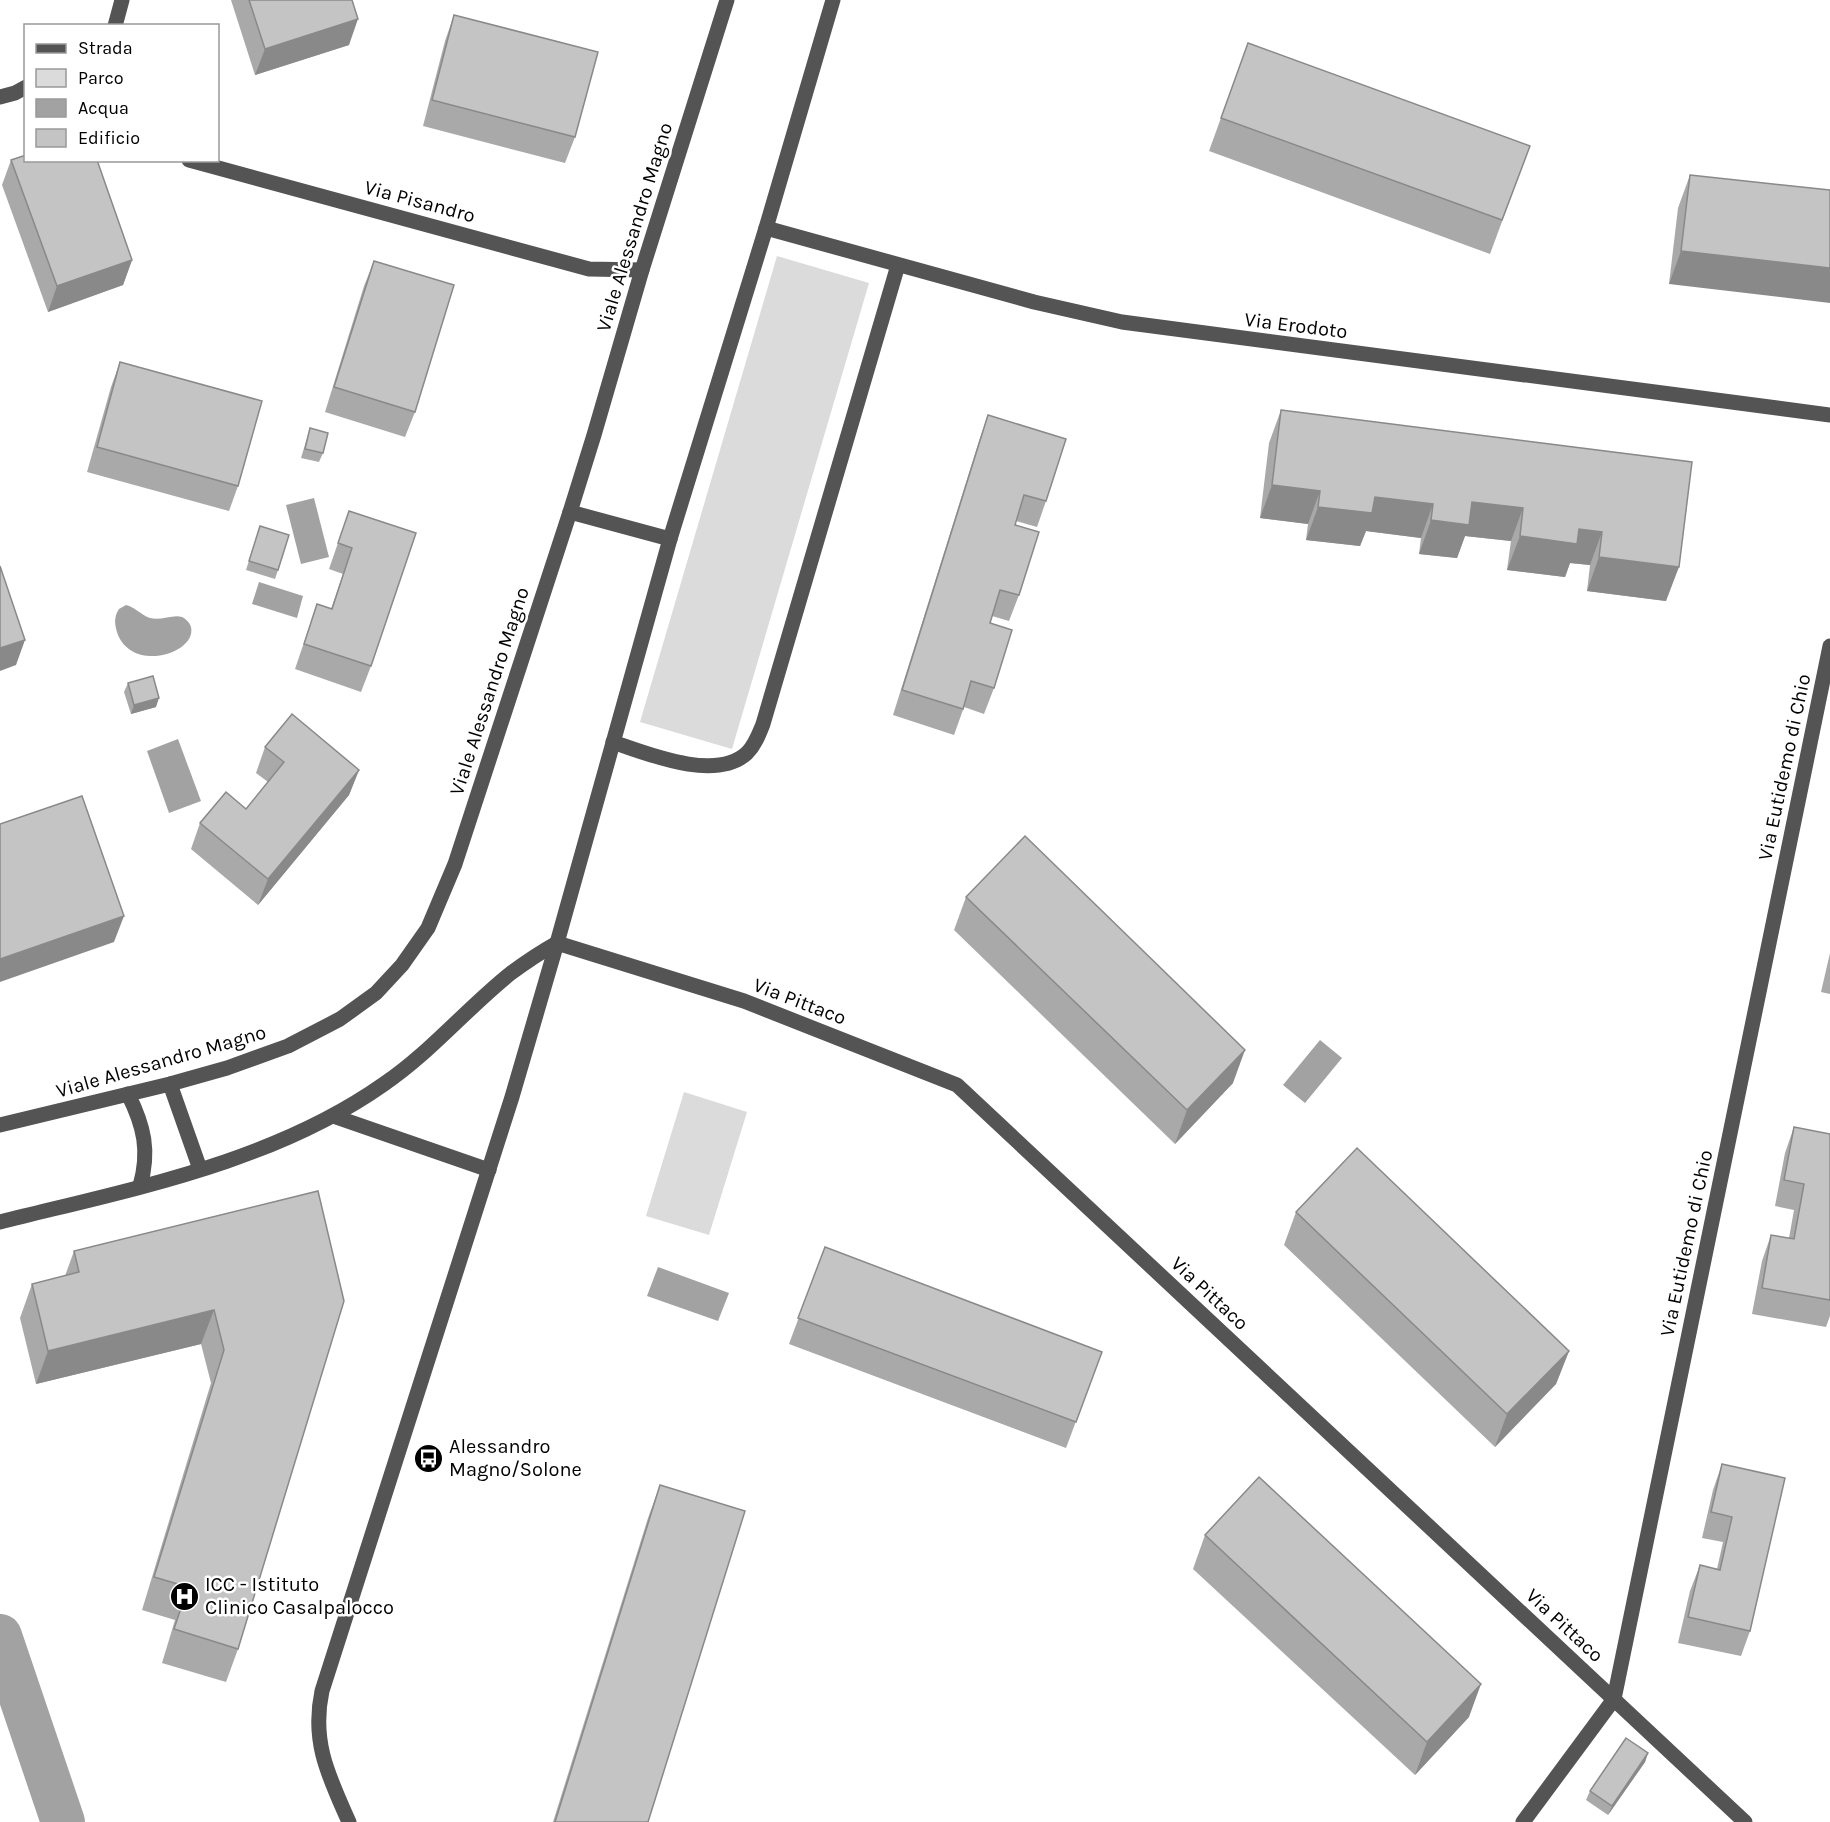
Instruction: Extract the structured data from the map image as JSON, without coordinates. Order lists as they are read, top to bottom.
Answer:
{
  "streets": {
    "street": [
      "Via Pisandro",
      "Viale Alessandro Magno",
      "Via Erodoto",
      "Via Eutidemo di Chio",
      "Via Pittaco"
    ]
  },
  "crossings": [
    ["Via Pisandro", "Viale Alessandro Magno"],
    ["Via Eutidemo di Chio", "Via Pittaco"]
  ],
  "places": {
    "bus stop": ["Alessandro Magno/Solone"],
    "hospital": ["ICC - Istituto Clinico Casalpalocco"]
  },
  "legend": [
    "Strada",
    "Parco",
    "Acqua",
    "Edificio"
  ]
}
